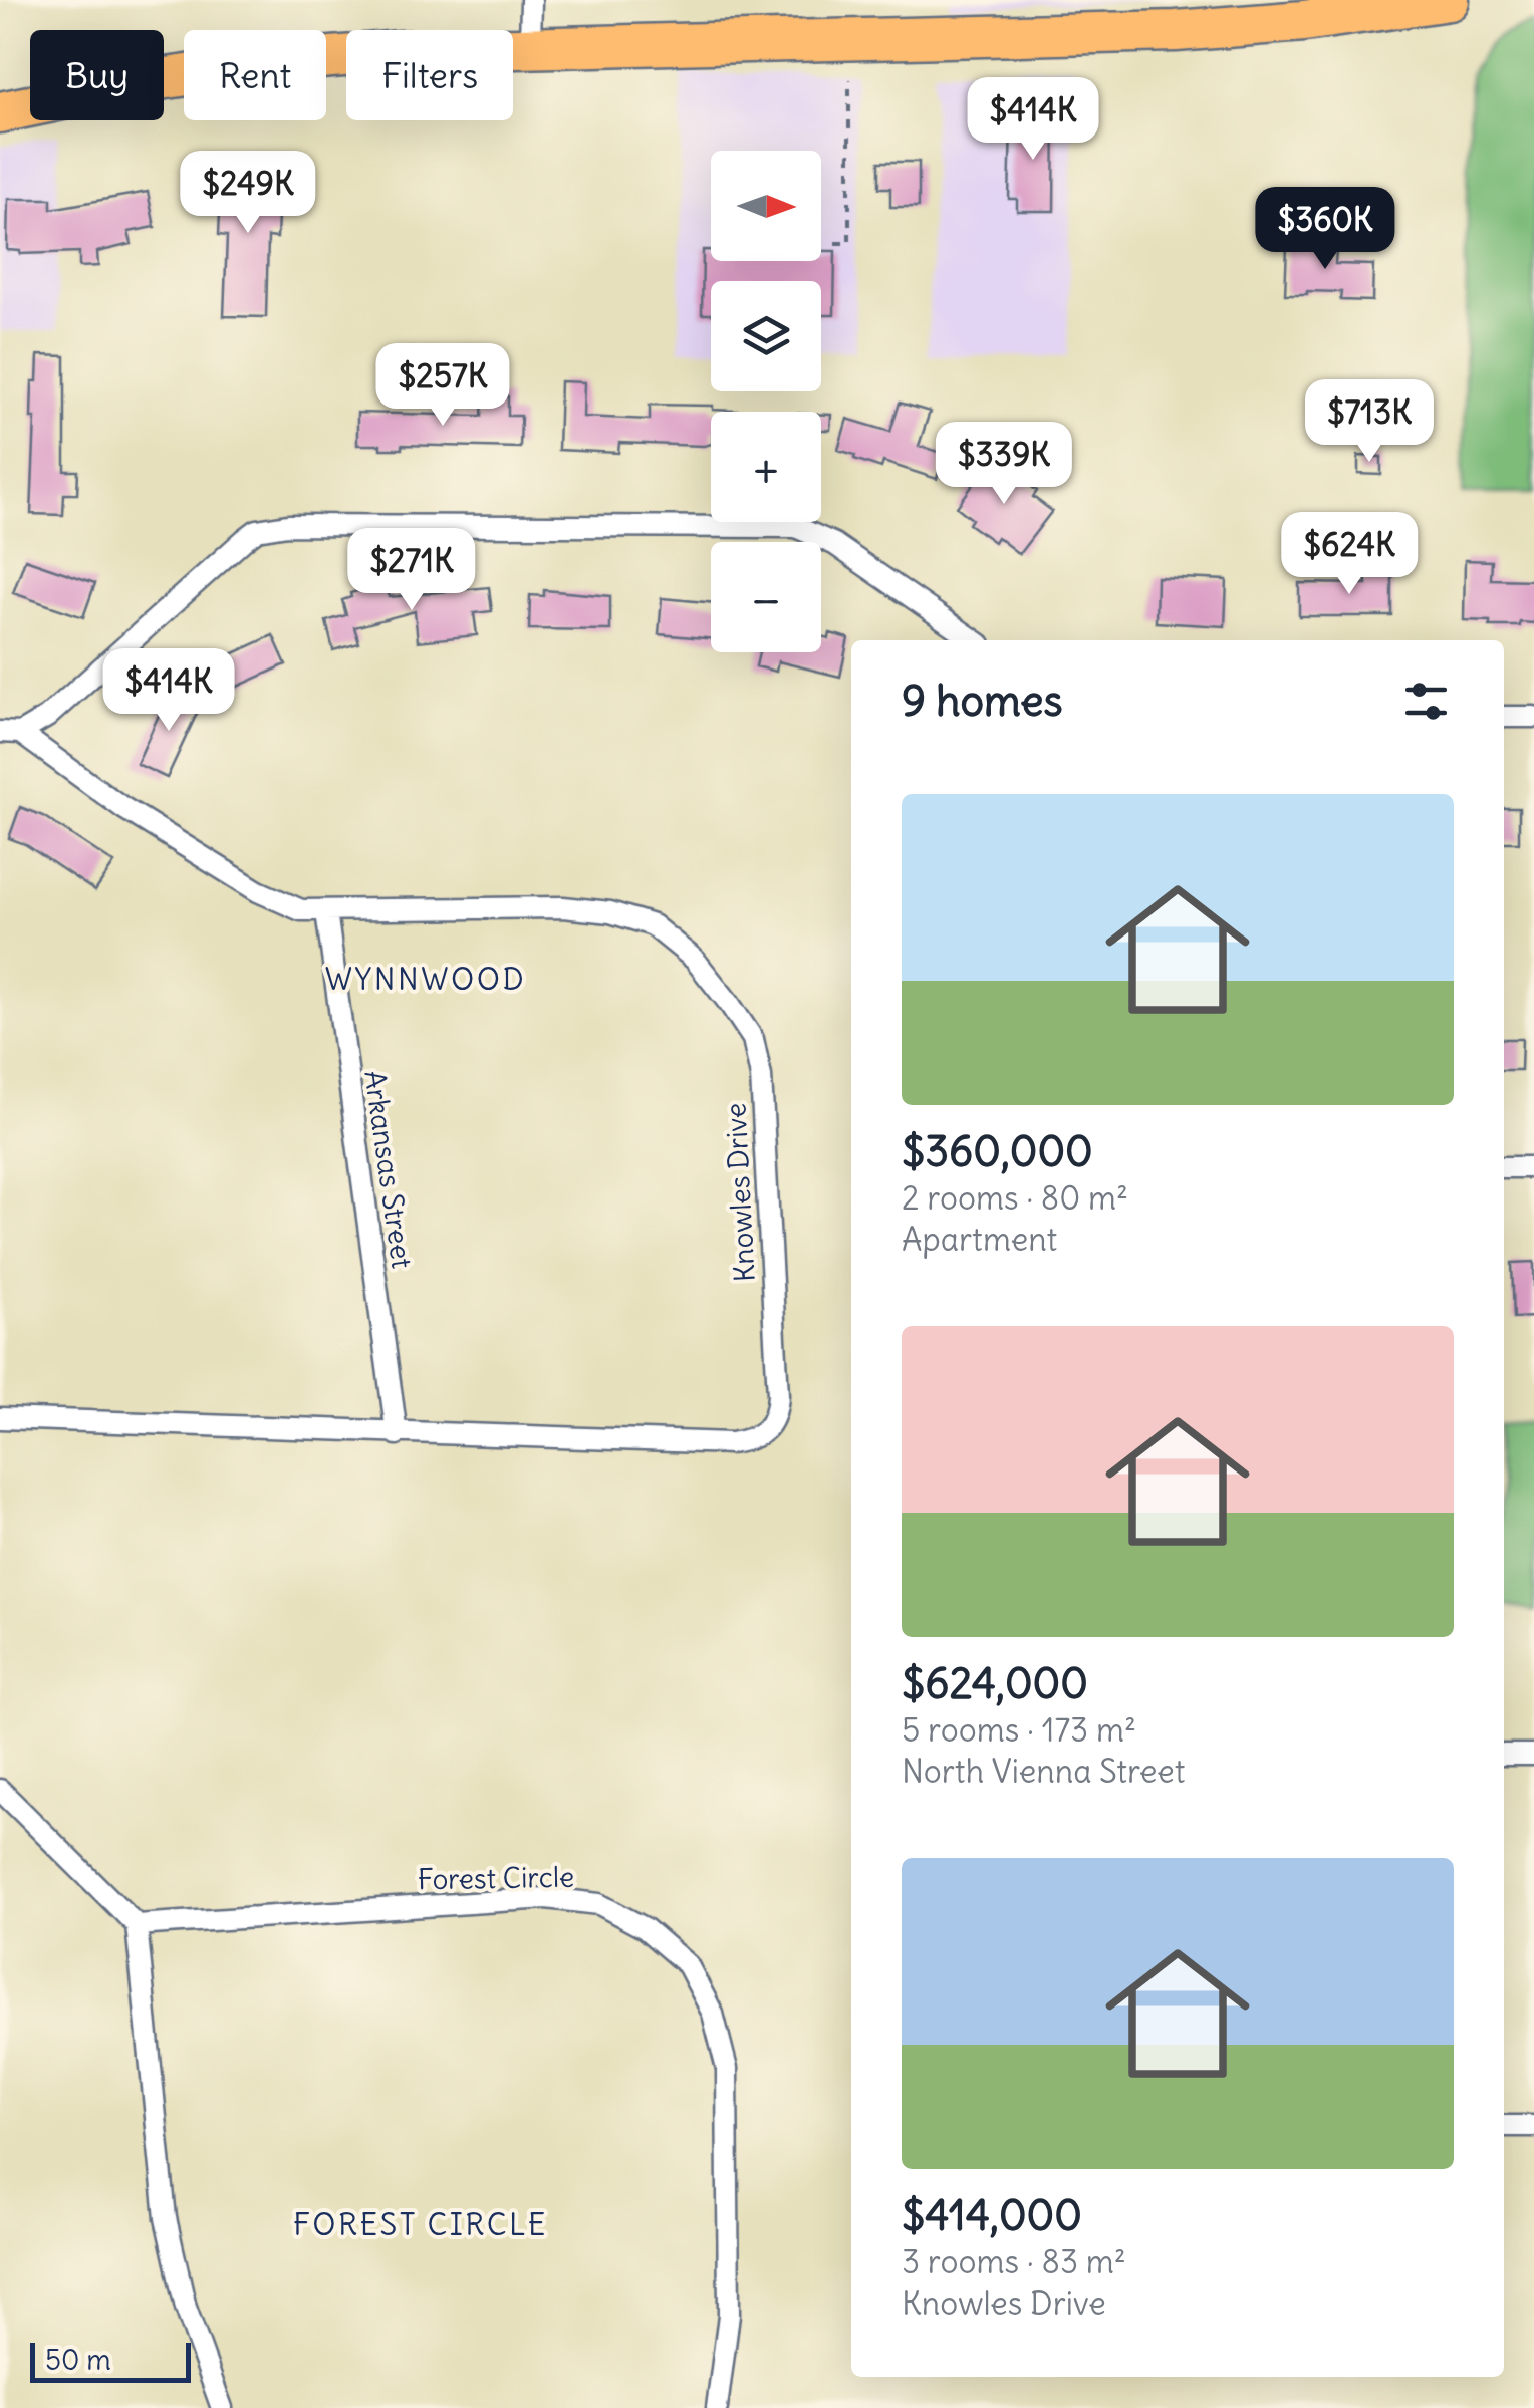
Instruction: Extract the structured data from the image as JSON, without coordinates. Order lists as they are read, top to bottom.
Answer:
{
  "streets": {
    "street": ["Arkansas Street", "Knowles Drive", "Forest Circle"]
  },
  "crossings": [
    ["Arkansas Street", "Knowles Drive"]
  ],
  "districts": ["WYNNWOOD", "FOREST CIRCLE"],
  "scale_bar": "50 m",
  "north": "right",
  "page": {
    "chip": ["Buy", "Rent", "Filters"],
    "price": [
      "$414K",
      "$249K",
      "$360K",
      "$257K",
      "$713K",
      "$339K",
      "$624K",
      "$271K",
      "$414K"
    ],
    "map_buttons": ["+", "−"],
    "heading": "9 homes",
    "list": [
      {
        "name": "$360,000",
        "note": "2 rooms · 80 m² · Apartment"
      },
      {
        "name": "$624,000",
        "note": "5 rooms · 173 m² · North Vienna Street"
      },
      {
        "name": "$414,000",
        "note": "3 rooms · 83 m² · Knowles Drive"
      }
    ],
    "scale": "50 m"
  }
}
